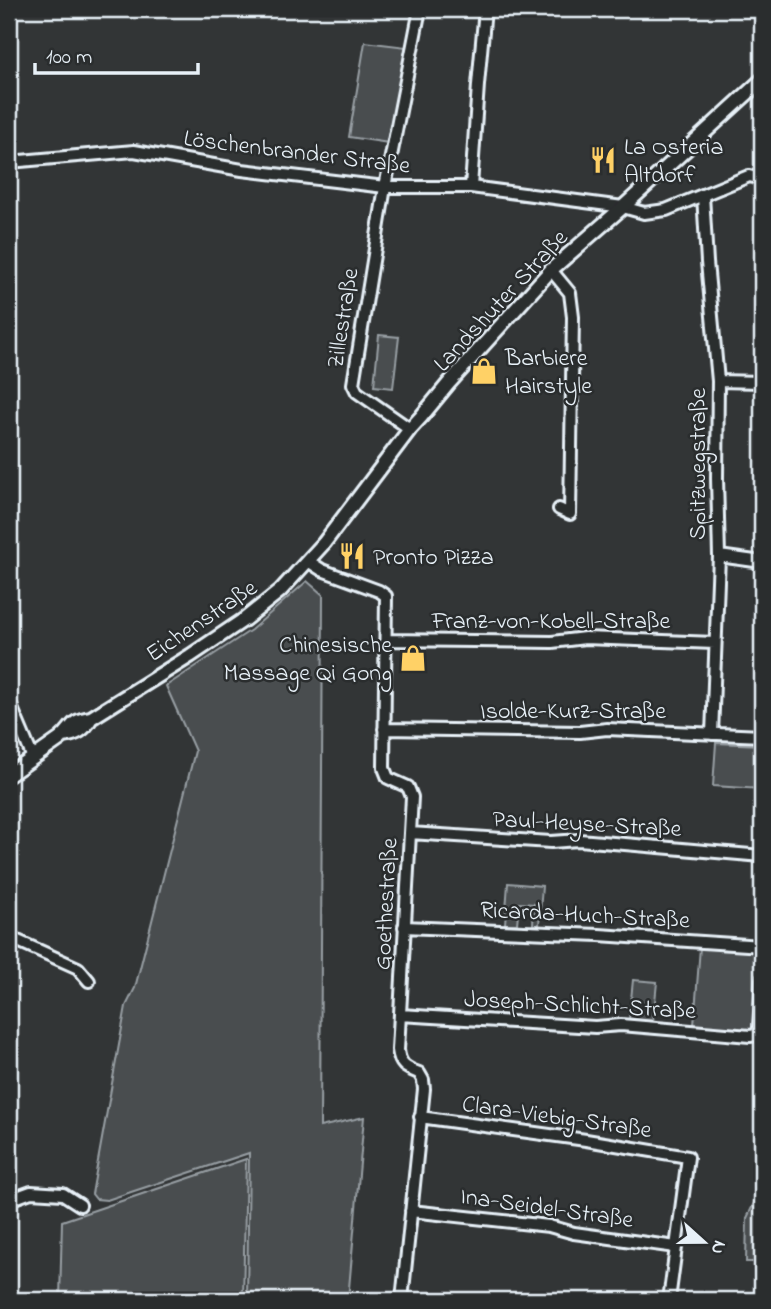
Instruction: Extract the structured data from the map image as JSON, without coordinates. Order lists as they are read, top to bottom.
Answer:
{
  "streets": {
    "street": [
      "Löschenbrander Straße",
      "Landshuter Straße",
      "Zillestraße",
      "Spitzwegstraße",
      "Eichenstraße",
      "Franz-von-Kobell-Straße",
      "Isolde-Kurz-Straße",
      "Paul-Heyse-Straße",
      "Goethestraße",
      "Ricarda-Huch-Straße",
      "Joseph-Schlicht-Straße",
      "Clara-Viebig-Straße",
      "Ina-Seidel-Straße"
    ]
  },
  "crossings": [
    ["Löschenbrander Straße", "Landshuter Straße"],
    ["Löschenbrander Straße", "Zillestraße"],
    ["Löschenbrander Straße", "Spitzwegstraße"],
    ["Landshuter Straße", "Zillestraße"],
    ["Landshuter Straße", "Eichenstraße"],
    ["Spitzwegstraße", "Franz-von-Kobell-Straße"],
    ["Spitzwegstraße", "Isolde-Kurz-Straße"],
    ["Eichenstraße", "Goethestraße"],
    ["Franz-von-Kobell-Straße", "Goethestraße"],
    ["Isolde-Kurz-Straße", "Goethestraße"],
    ["Paul-Heyse-Straße", "Goethestraße"],
    ["Goethestraße", "Ricarda-Huch-Straße"],
    ["Goethestraße", "Joseph-Schlicht-Straße"],
    ["Goethestraße", "Clara-Viebig-Straße"],
    ["Goethestraße", "Ina-Seidel-Straße"],
    ["Clara-Viebig-Straße", "Ina-Seidel-Straße"]
  ],
  "places": {
    "restaurant": ["La Osteria Altdorf", "Pronto Pizza"],
    "shop": ["Barbiere Hairstyle", "Chinesische Massage Qi Gong"]
  },
  "scale_bar": "100 m",
  "north": "right"
}
